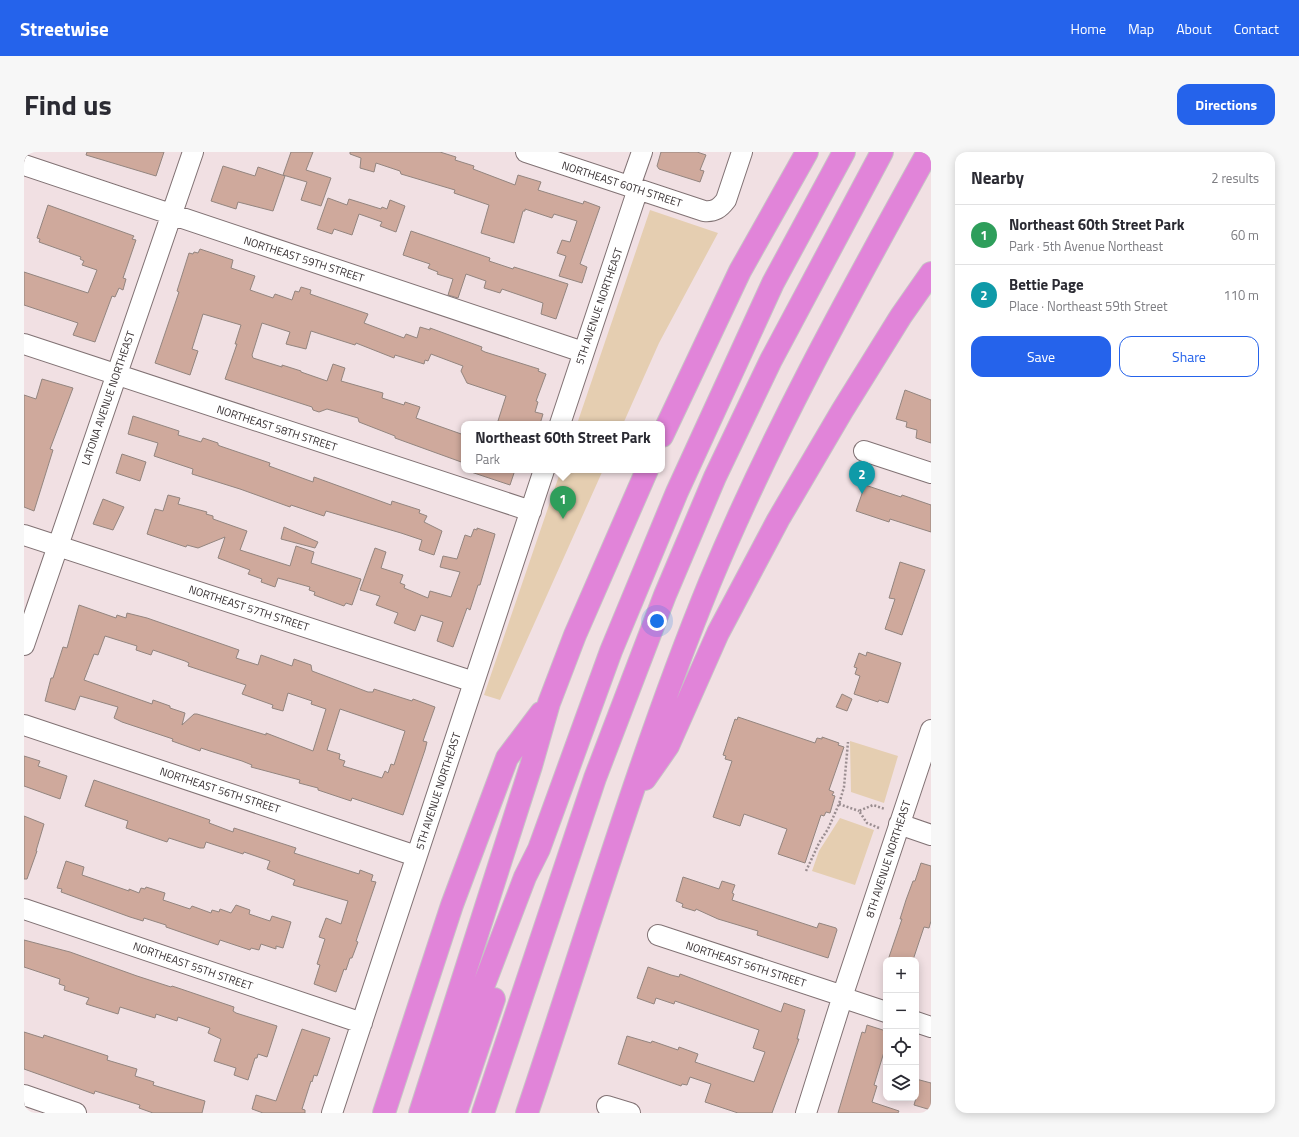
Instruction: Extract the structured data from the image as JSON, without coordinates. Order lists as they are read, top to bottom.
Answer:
{
  "streets": {
    "street": [
      "NORTHEAST 60TH STREET",
      "NORTHEAST 59TH STREET",
      "5TH AVENUE NORTHEAST",
      "LATONA AVENUE NORTHEAST",
      "NORTHEAST 58TH STREET",
      "NORTHEAST 57TH STREET",
      "NORTHEAST 56TH STREET",
      "8TH AVENUE NORTHEAST",
      "NORTHEAST 55TH STREET"
    ]
  },
  "crossings": [
    ["NORTHEAST 60TH STREET", "5TH AVENUE NORTHEAST"],
    ["NORTHEAST 59TH STREET", "5TH AVENUE NORTHEAST"],
    ["NORTHEAST 59TH STREET", "LATONA AVENUE NORTHEAST"],
    ["5TH AVENUE NORTHEAST", "NORTHEAST 58TH STREET"],
    ["5TH AVENUE NORTHEAST", "NORTHEAST 57TH STREET"],
    ["5TH AVENUE NORTHEAST", "NORTHEAST 56TH STREET"],
    ["5TH AVENUE NORTHEAST", "NORTHEAST 55TH STREET"],
    ["LATONA AVENUE NORTHEAST", "NORTHEAST 58TH STREET"],
    ["LATONA AVENUE NORTHEAST", "NORTHEAST 57TH STREET"],
    ["NORTHEAST 56TH STREET", "8TH AVENUE NORTHEAST"]
  ],
  "page": {
    "header": "Streetwise",
    "nav": [
      "Home",
      "Map",
      "About",
      "Contact"
    ],
    "title": "Find us",
    "buttons": [
      "Directions",
      ["Save", "Share"]
    ],
    "heading": ["Nearby", "2 results"],
    "list": [
      {
        "mark": "1",
        "name": "Northeast 60th Street Park",
        "note": "Park · 5th Avenue Northeast",
        "value": "60 m"
      },
      {
        "mark": "2",
        "name": "Bettie Page",
        "note": "Place · Northeast 59th Street",
        "value": "110 m"
      }
    ],
    "popup": ["Northeast 60th Street Park", "Park"],
    "pins": ["2", "1"],
    "map_buttons": ["+", "−"]
  }
}
